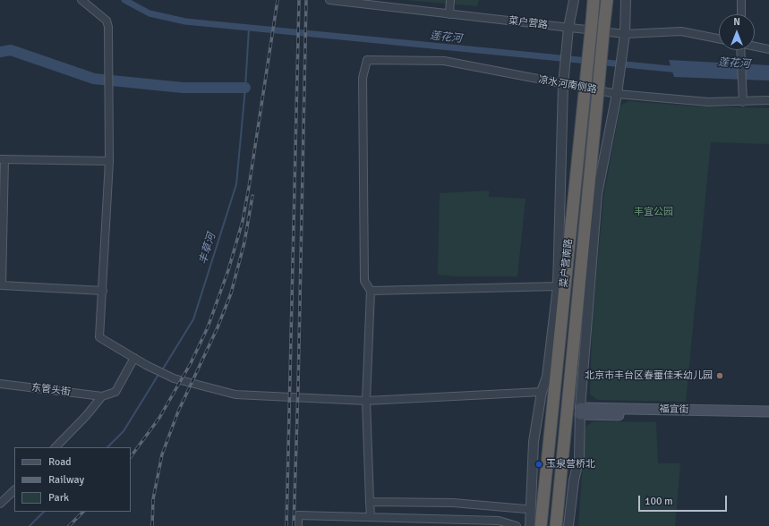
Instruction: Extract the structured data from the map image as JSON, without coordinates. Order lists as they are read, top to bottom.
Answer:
{
  "streets": {
    "highway": ["菜户营南路"],
    "main road": ["福宜街"],
    "street": ["菜户营路", "凉水河南侧路", "东管头街"]
  },
  "crossings": [
    ["菜户营路", "菜户营南路"],
    ["凉水河南侧路", "菜户营南路"]
  ],
  "water": ["莲花河", "丰草河"],
  "parks": ["丰宜公园"],
  "places": ["北京市丰台区春蕾佳禾幼儿园", "玉泉营桥北"],
  "legend": ["Road", "Railway", "Park"],
  "scale_bar": "100 m",
  "north": "top"
}
